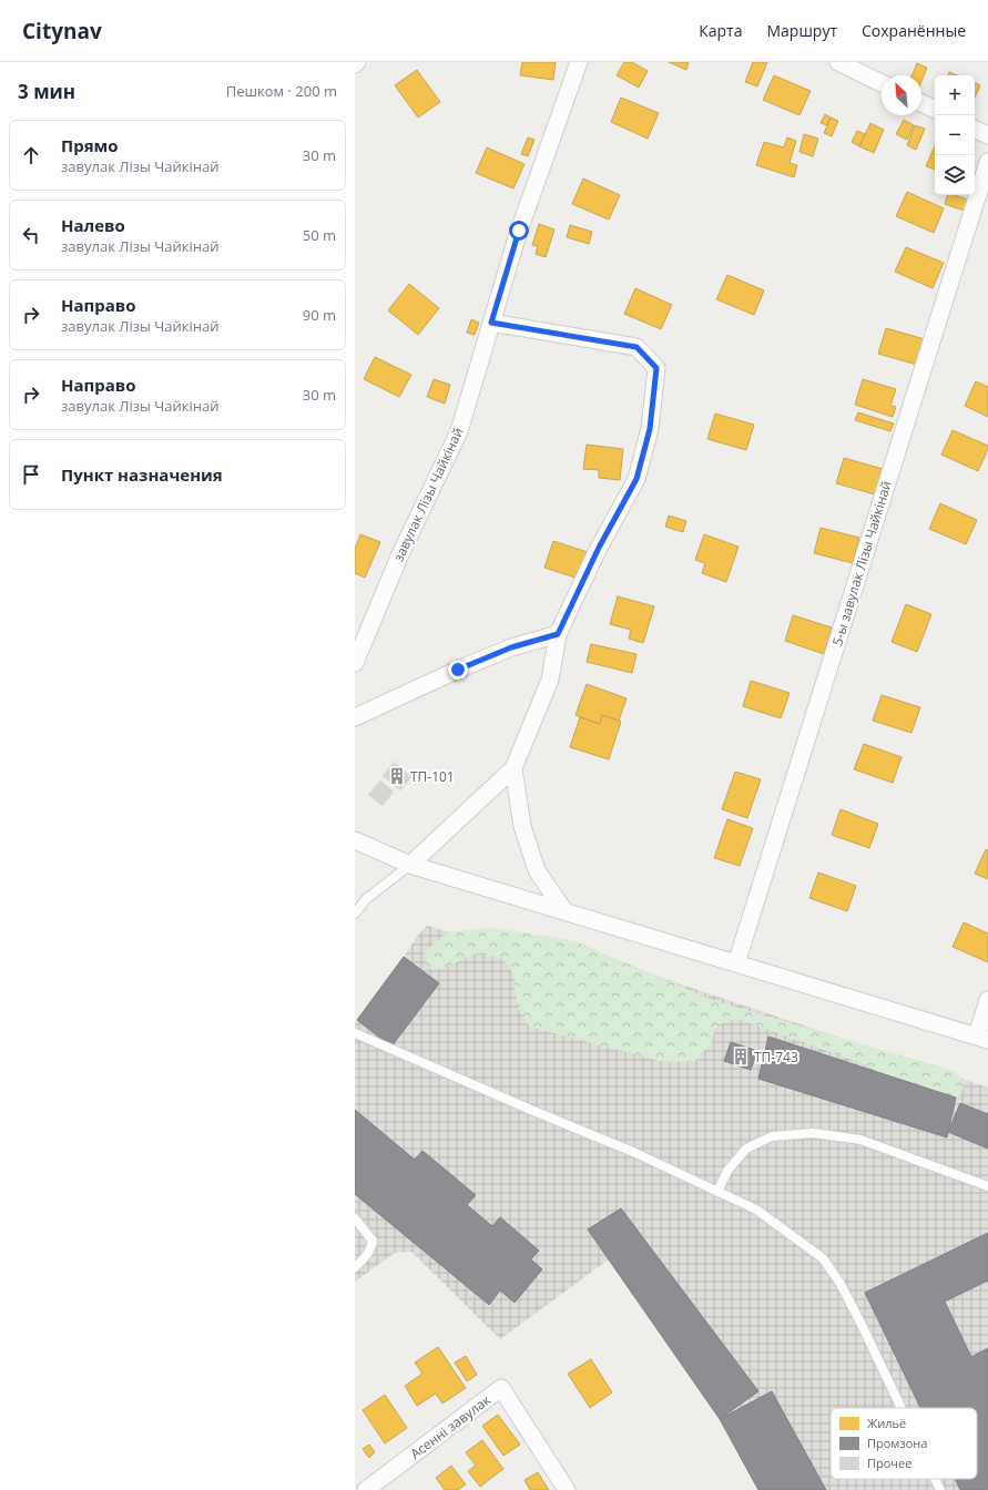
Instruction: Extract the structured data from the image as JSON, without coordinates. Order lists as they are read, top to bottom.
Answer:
{
  "streets": {
    "street": ["завулак Лізы Чайкінай", "5-ы завулак Лізы Чайкінай", "Асенні завулак"]
  },
  "places": {
    "building": ["ТП-101", "ТП-743"]
  },
  "legend": ["Жильё", "Промзона", "Прочее"],
  "north": "top left",
  "page": {
    "header": "Citynav",
    "nav": ["Карта", "Маршрут", "Сохранённые"],
    "heading": ["3 мин", "Пешком · 200 m"],
    "map_buttons": ["+", "−"],
    "list": [
      ["Прямо", "завулак Лізы Чайкінай", "30 m"],
      ["Налево", "завулак Лізы Чайкінай", "50 m"],
      ["Направо", "завулак Лізы Чайкінай", "90 m"],
      ["Направо", "завулак Лізы Чайкінай", "30 m"],
      "Пункт назначения"
    ]
  }
}
